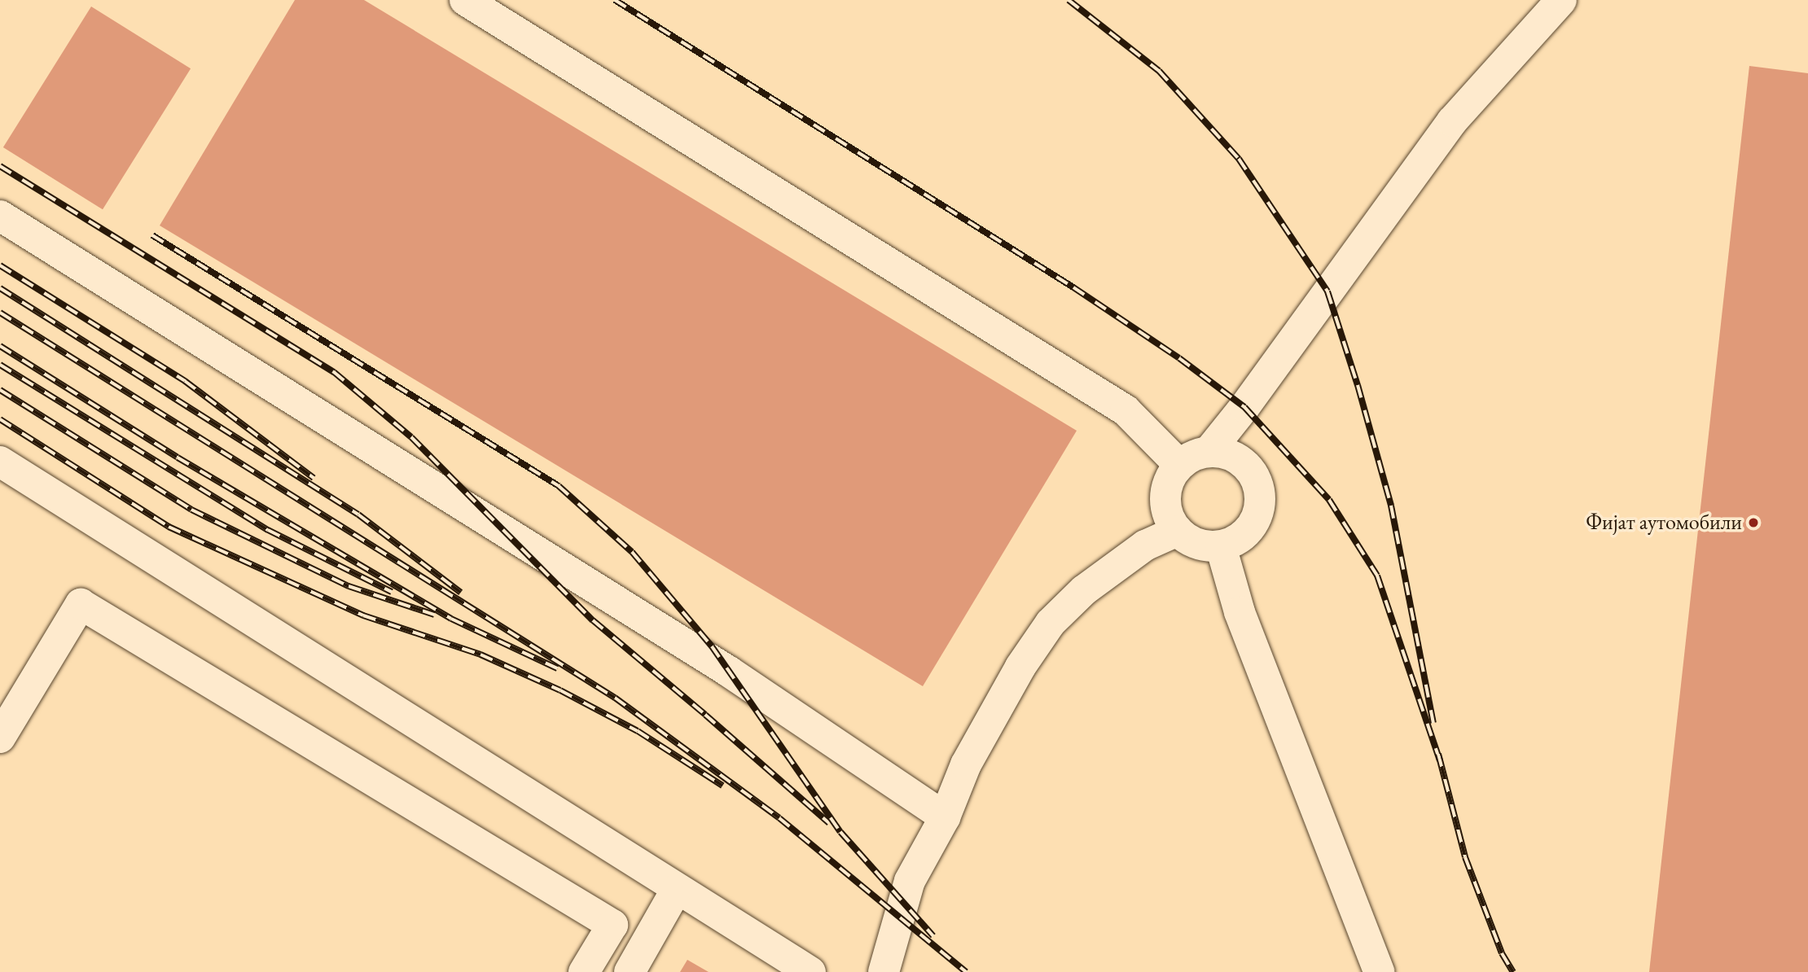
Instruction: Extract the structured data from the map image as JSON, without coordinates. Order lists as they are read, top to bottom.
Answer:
{
  "places": ["Фијат аутомобили"]
}
